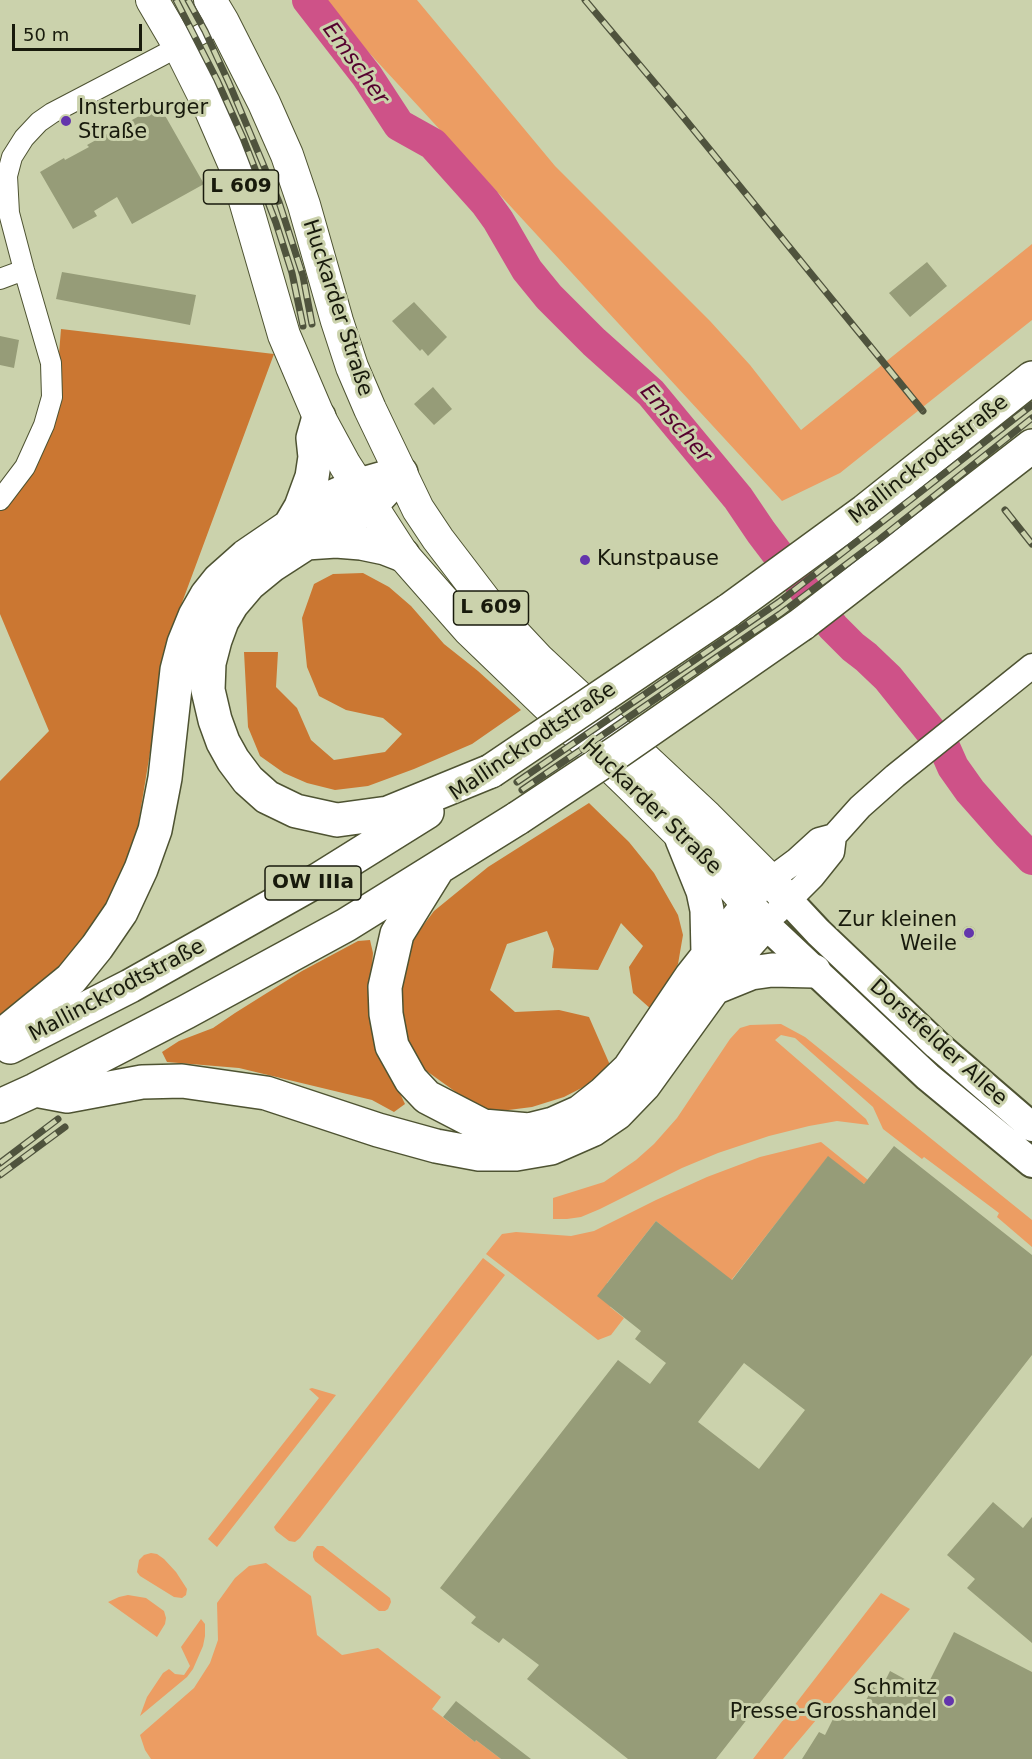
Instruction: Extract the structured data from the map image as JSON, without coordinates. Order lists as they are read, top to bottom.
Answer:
{
  "streets": {
    "highway": ["Mallinckrodtstraße", "OW IIIa"],
    "main road": ["L 609", "Huckarder Straße", "Dorstfelder Allee"]
  },
  "crossings": [
    ["Huckarder Straße", "Dorstfelder Allee"]
  ],
  "water": ["Emscher"],
  "places": [
    "Insterburger Straße",
    "Kunstpause",
    "Zur kleinen Weile",
    "Schmitz Presse-Grosshandel"
  ],
  "scale_bar": "50 m"
}
